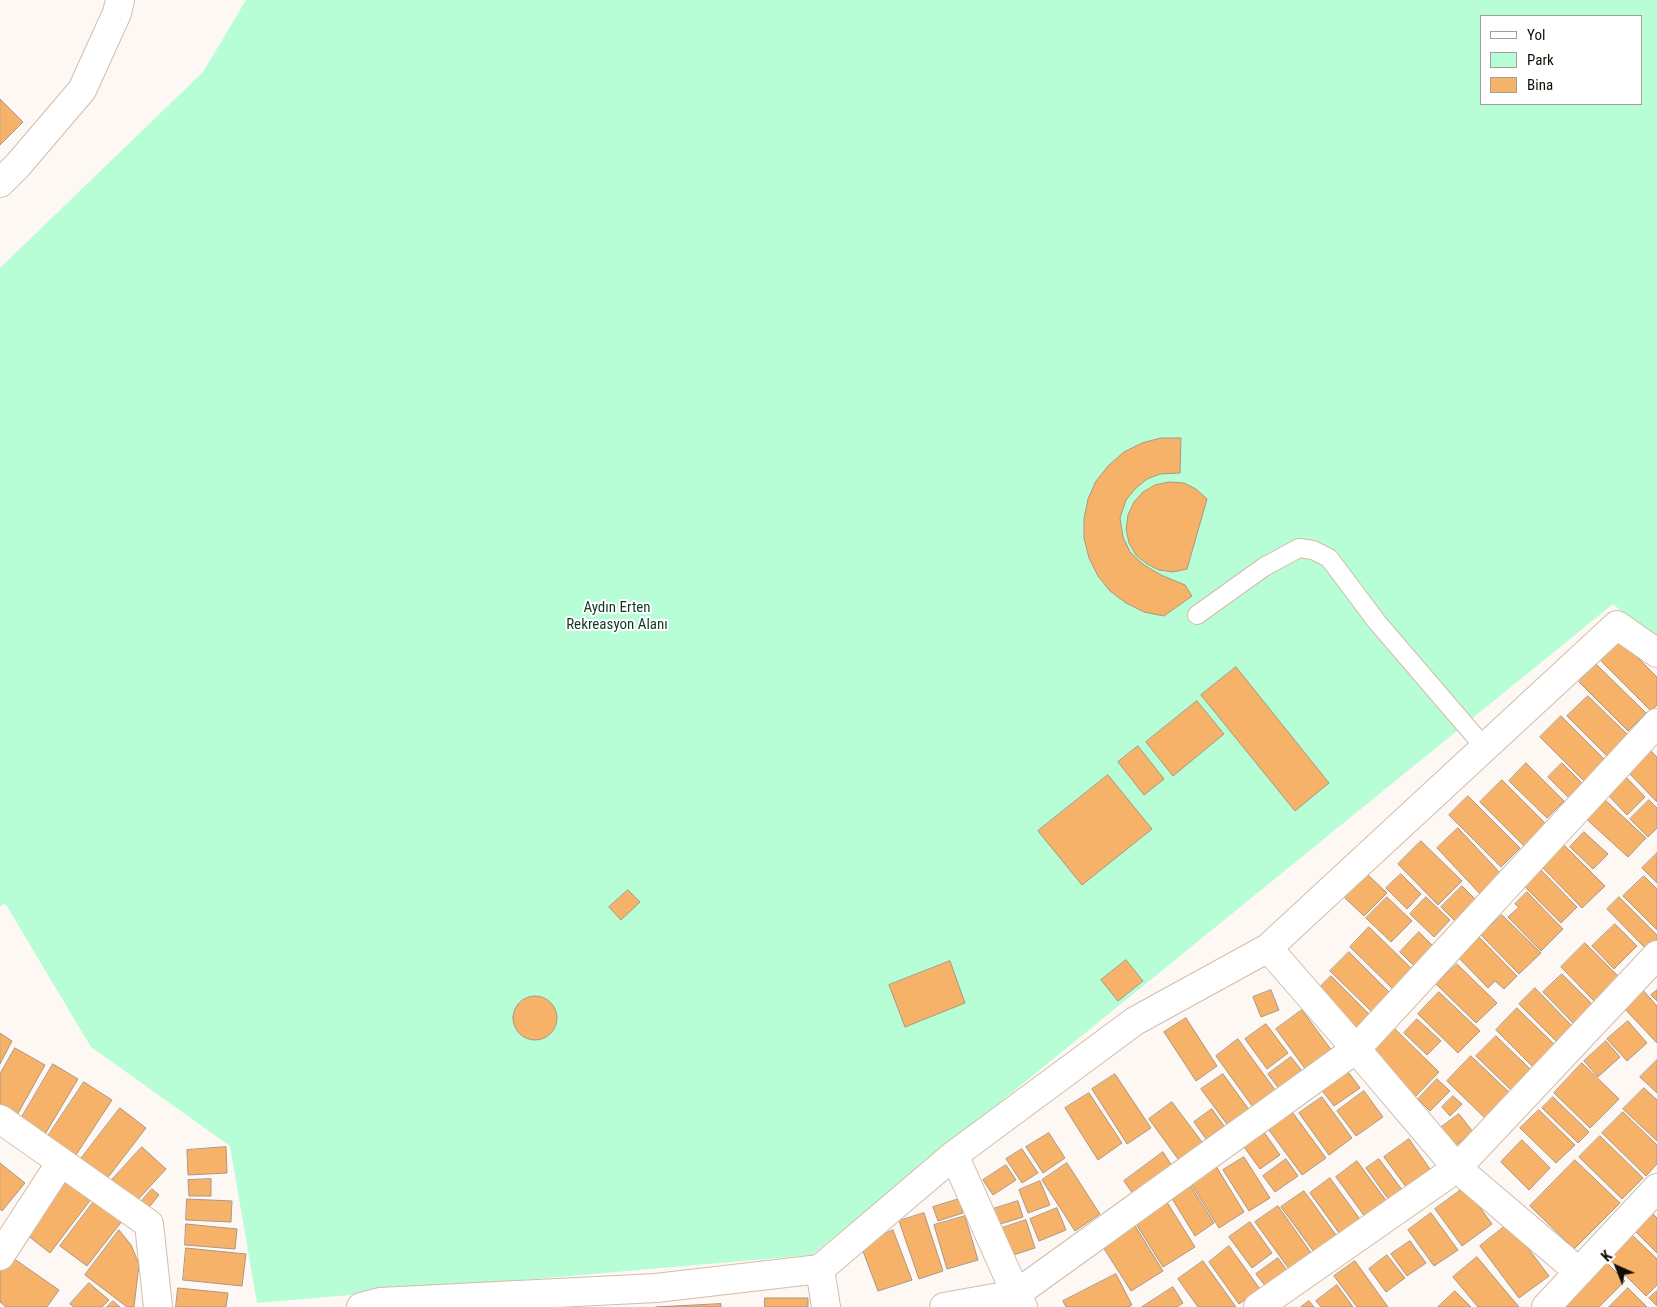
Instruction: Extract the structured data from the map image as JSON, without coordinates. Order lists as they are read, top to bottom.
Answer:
{
  "parks": ["Aydın Erten Rekreasyon Alanı"],
  "legend": ["Yol", "Park", "Bina"],
  "north": "top left"
}
